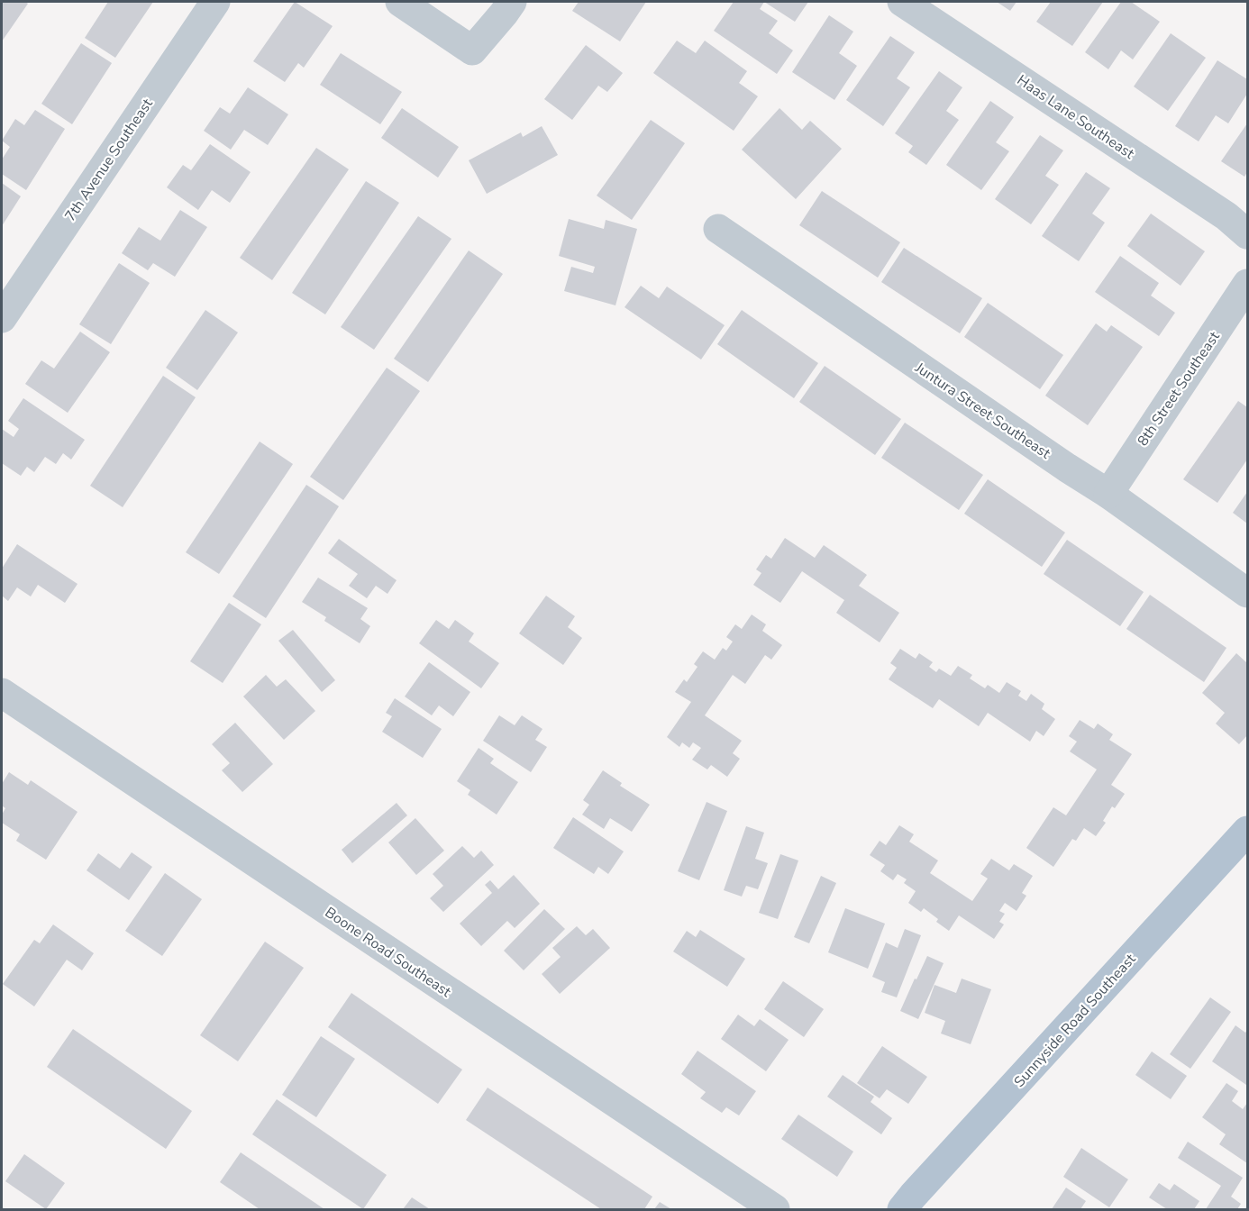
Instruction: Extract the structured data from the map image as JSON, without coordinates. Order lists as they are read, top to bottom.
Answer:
{
  "streets": {
    "main road": ["Sunnyside Road Southeast"],
    "street": [
      "Haas Lane Southeast",
      "7th Avenue Southeast",
      "8th Street Southeast",
      "Juntura Street Southeast",
      "Boone Road Southeast"
    ]
  },
  "crossings": [
    ["8th Street Southeast", "Juntura Street Southeast"]
  ]
}
